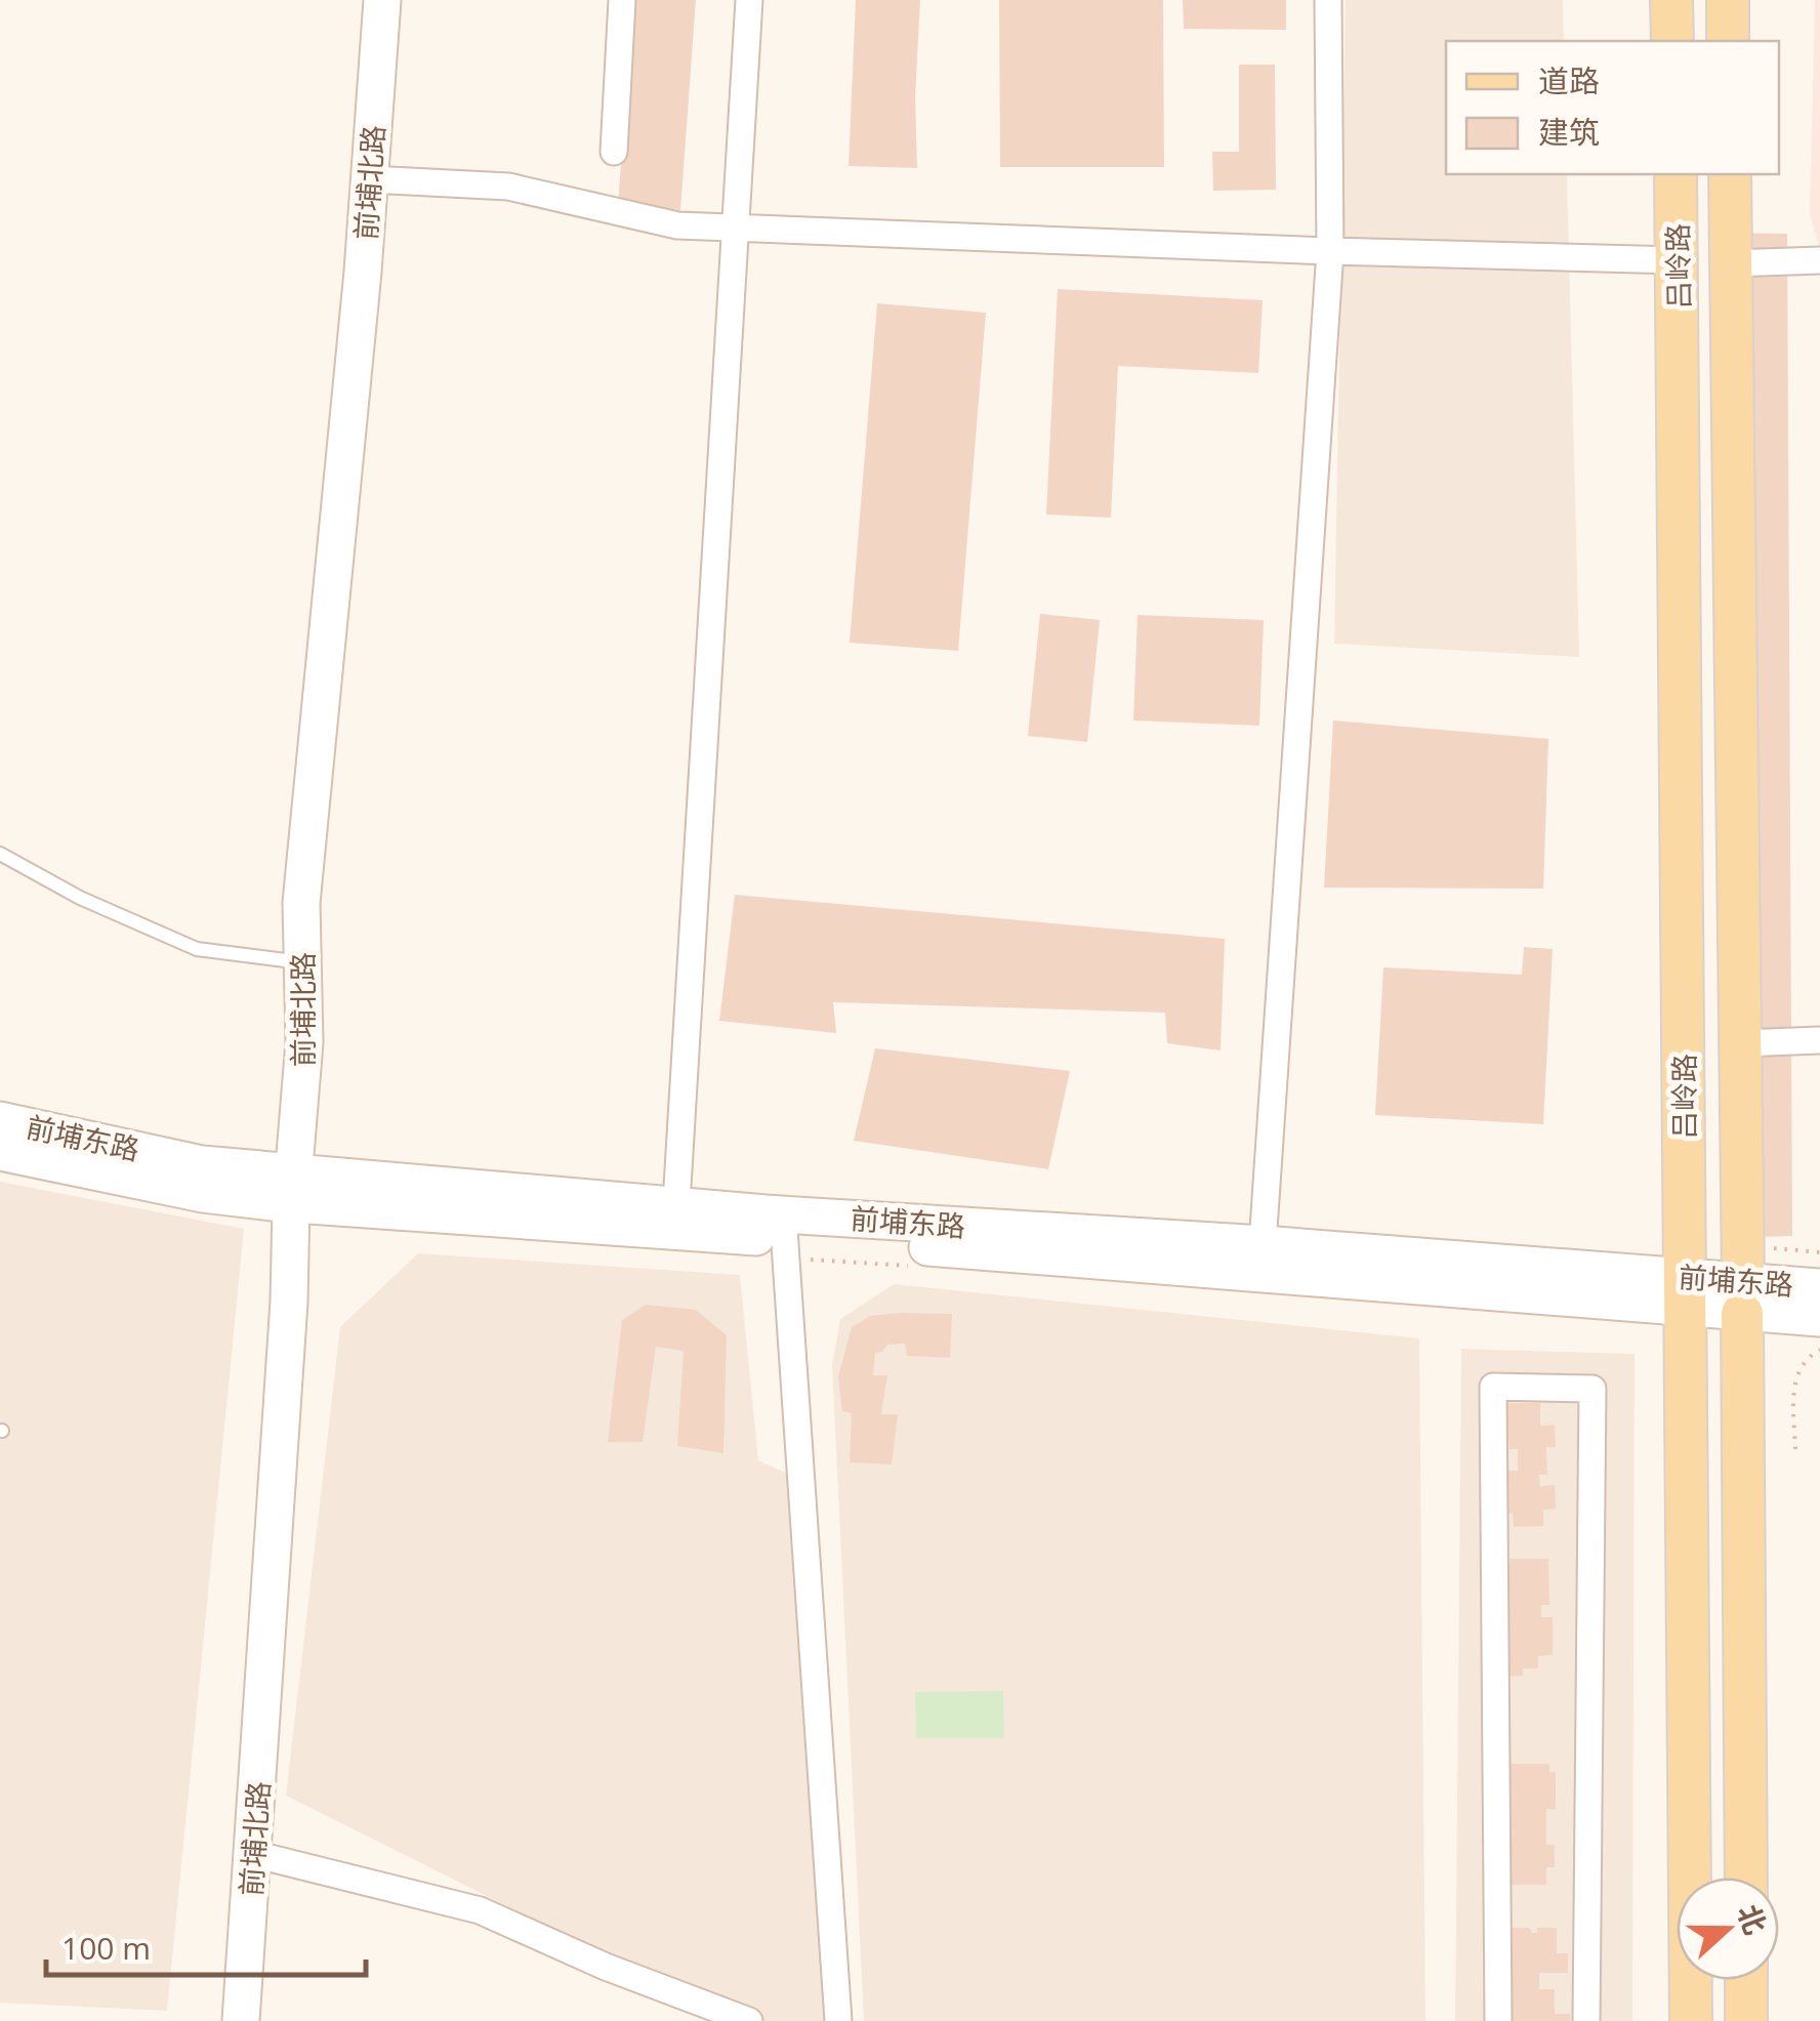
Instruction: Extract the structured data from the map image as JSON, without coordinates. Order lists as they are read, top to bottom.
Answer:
{
  "streets": {
    "main road": ["前埔北路", "吕岭路", "前埔东路"]
  },
  "crossings": [
    ["前埔北路", "前埔东路"],
    ["吕岭路", "前埔东路"]
  ],
  "legend": ["道路", "建筑"],
  "scale_bar": "100 m",
  "north": "right"
}
